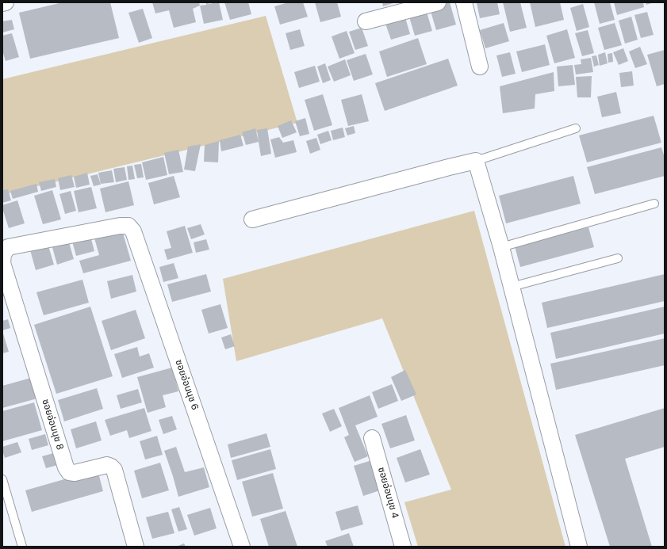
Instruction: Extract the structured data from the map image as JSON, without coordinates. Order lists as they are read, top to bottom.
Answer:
{
  "streets": {
    "street": ["ซอยอ่อนนุช 6", "ซอยอ่อนนุช 8", "ซอยอ่อนนุช 4"]
  },
  "crossings": [
    ["ซอยอ่อนนุช 6", "ซอยอ่อนนุช 8"]
  ]
}
